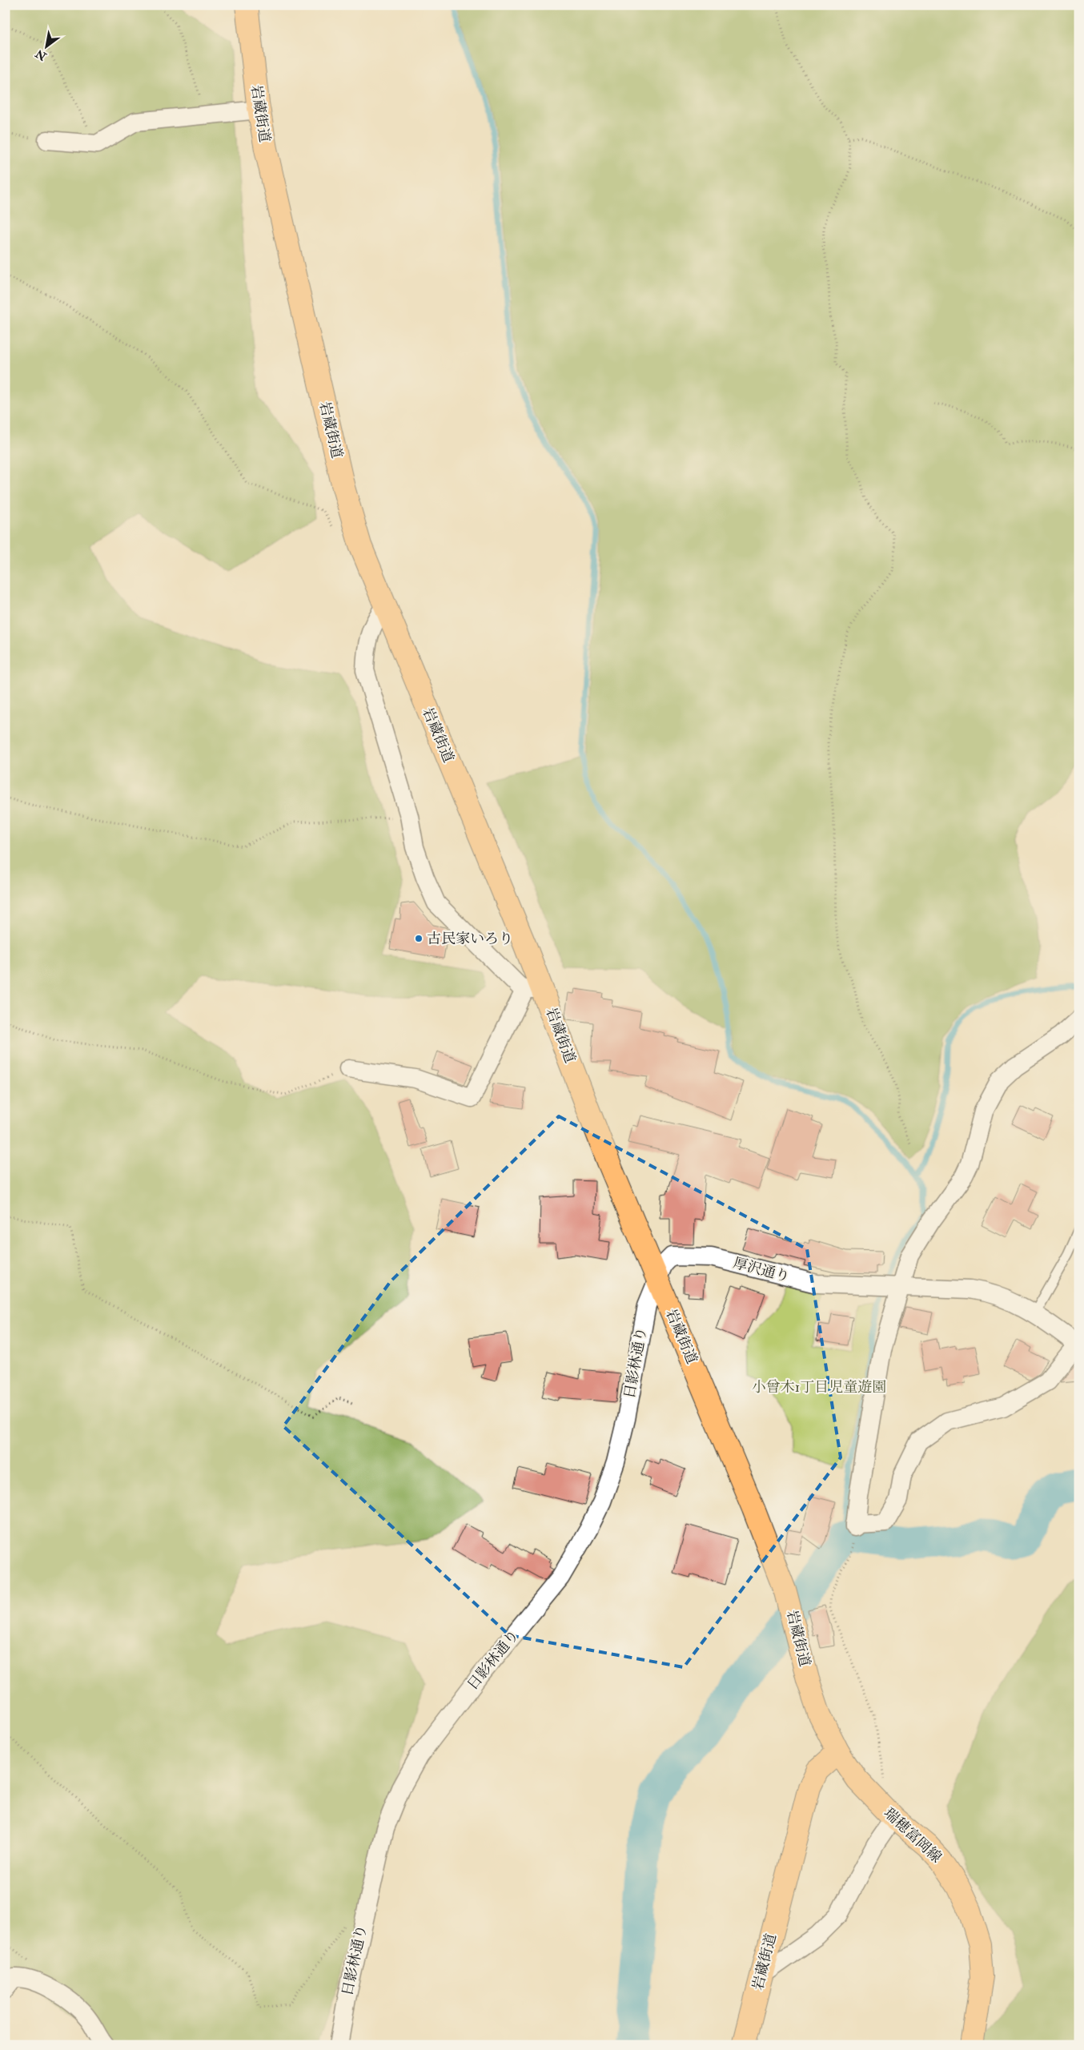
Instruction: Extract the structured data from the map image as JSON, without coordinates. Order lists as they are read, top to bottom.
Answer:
{
  "streets": {
    "main road": ["岩蔵街道", "瑞穂富岡線"],
    "street": ["厚沢通り", "日影林通り"]
  },
  "crossings": [
    ["岩蔵街道", "厚沢通り"],
    ["岩蔵街道", "日影林通り"],
    ["岩蔵街道", "瑞穂富岡線"],
    ["厚沢通り", "日影林通り"]
  ],
  "parks": ["小曾木1丁目児童遊園"],
  "places": ["古民家いろり"],
  "north": "bottom left"
}
